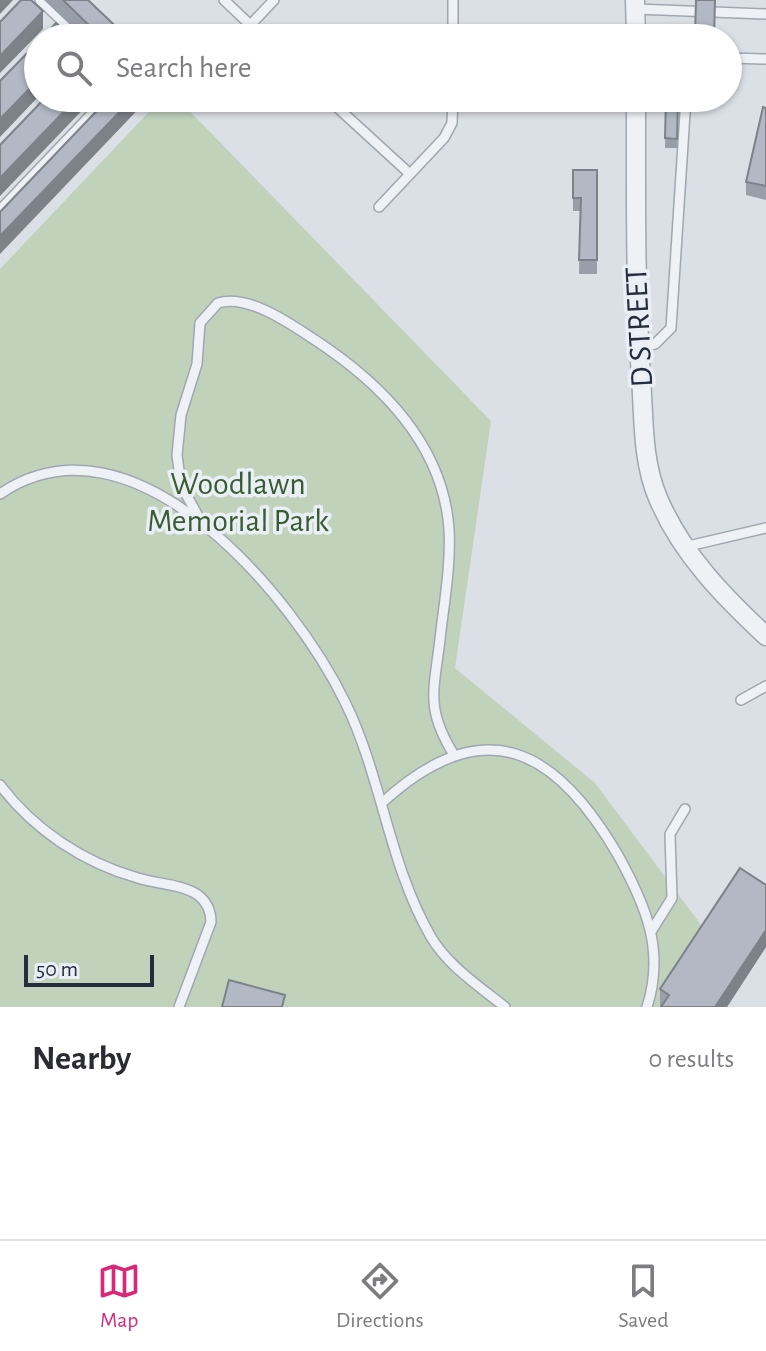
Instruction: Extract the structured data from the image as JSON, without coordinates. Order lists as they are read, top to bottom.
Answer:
{
  "streets": {
    "street": ["D STREET"]
  },
  "parks": ["Woodlawn Memorial Park"],
  "scale_bar": "50 m",
  "page": {
    "search": "Search here",
    "scale": "50 m",
    "heading": ["Nearby", "0 results"],
    "nav": ["Map", "Directions", "Saved"]
  }
}
